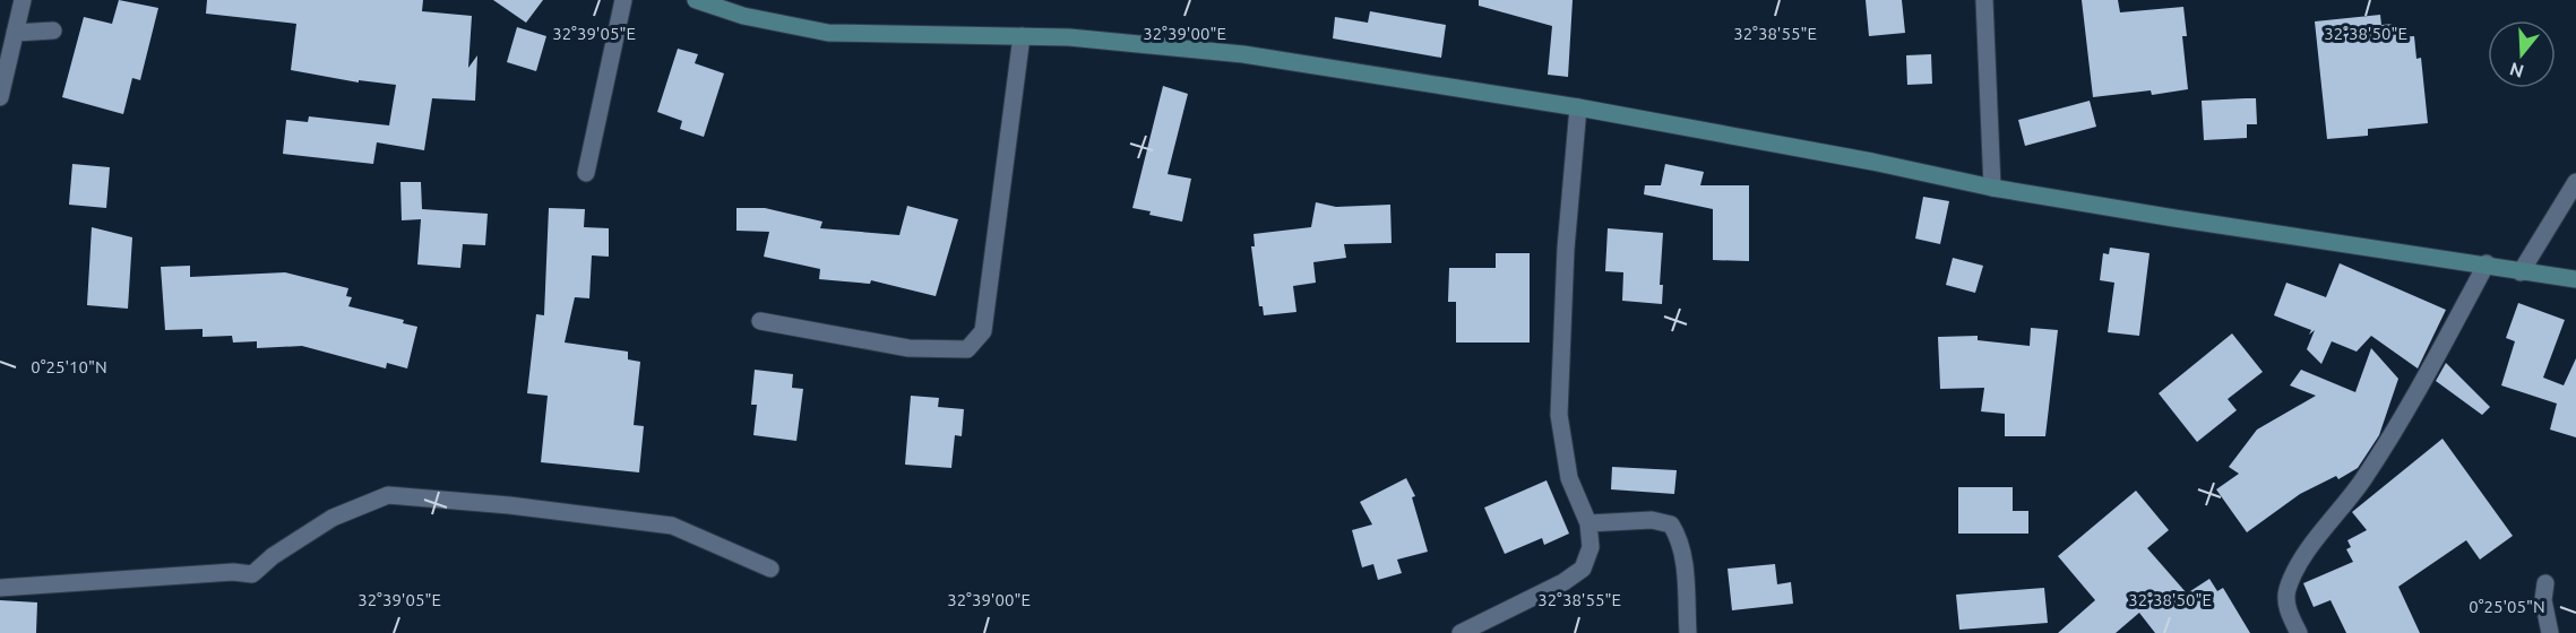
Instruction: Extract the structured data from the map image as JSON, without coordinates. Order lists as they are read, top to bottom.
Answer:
{
  "north": "bottom",
  "coordinates": [
    "32°39'05\"E",
    "32°39'00\"E",
    "32°38'55\"E",
    "32°38'50\"E",
    "0°25'10\"N",
    "0°25'05\"N"
  ]
}
